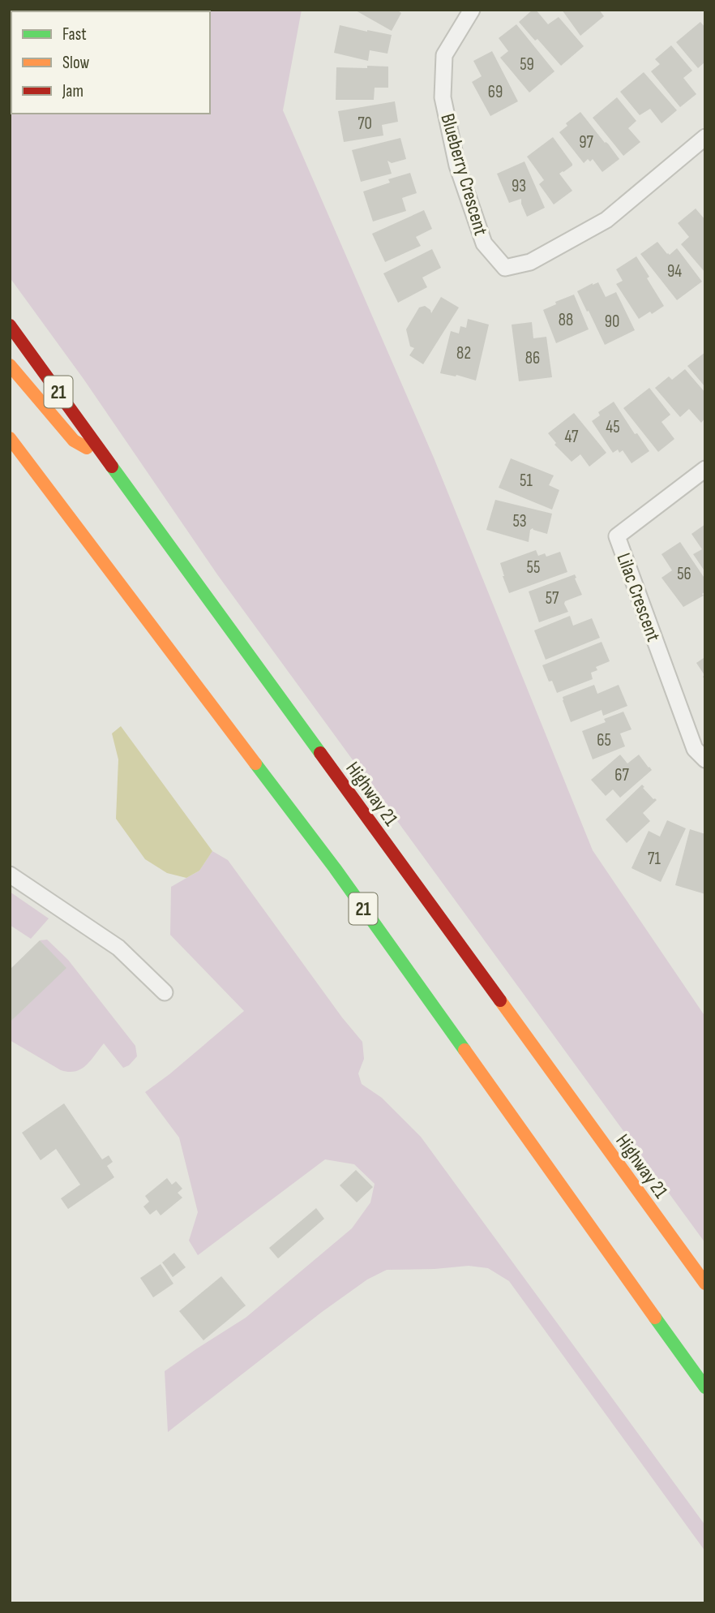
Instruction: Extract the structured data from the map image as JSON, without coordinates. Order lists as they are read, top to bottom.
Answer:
{
  "streets": {
    "main road": ["21", "Highway 21"],
    "street": ["Blueberry Crescent", "Lilac Crescent"]
  },
  "house_numbers": [
    "59",
    "69",
    "70",
    "97",
    "93",
    "94",
    "88",
    "90",
    "82",
    "86",
    "45",
    "47",
    "51",
    "53",
    "55",
    "56",
    "57",
    "65",
    "67",
    "71"
  ],
  "legend": ["Fast", "Slow", "Jam"]
}
